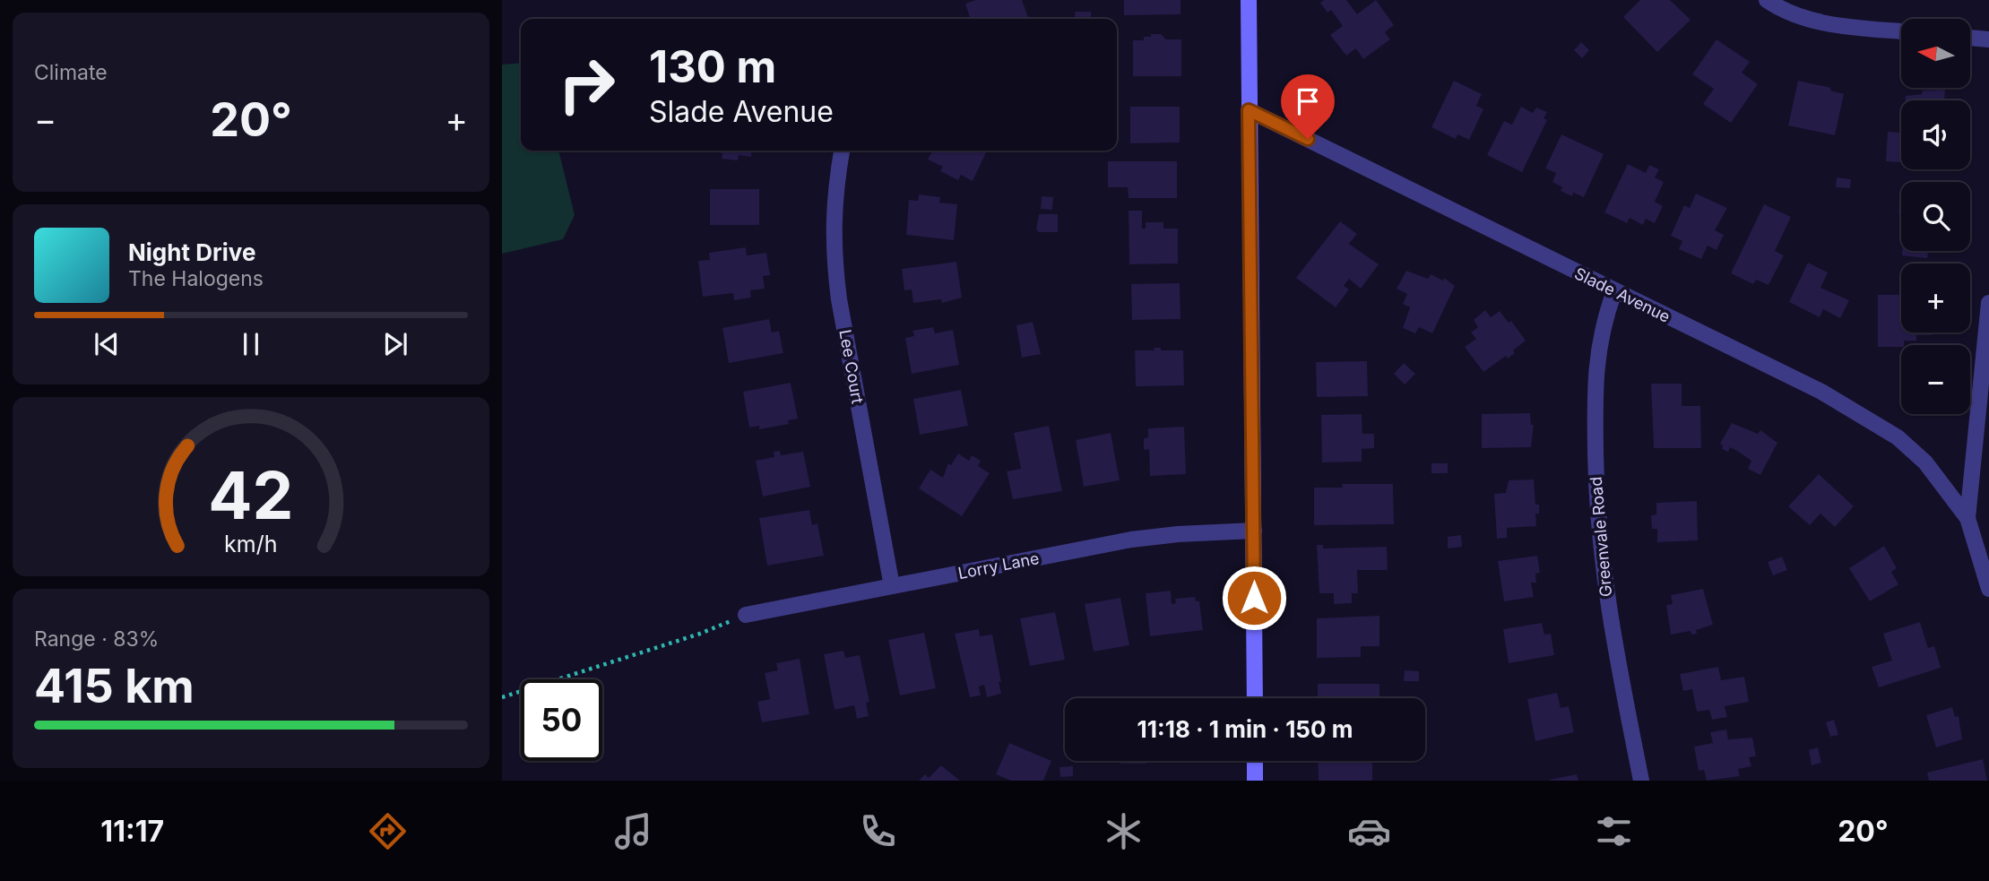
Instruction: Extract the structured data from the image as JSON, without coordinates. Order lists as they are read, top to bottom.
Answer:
{
  "streets": {
    "street": [
      "Slade Avenue",
      "Lee Court",
      "Greenvale Road",
      "Lorry Lane"
    ]
  },
  "crossings": [
    ["Slade Avenue", "Greenvale Road"],
    ["Lee Court", "Lorry Lane"]
  ],
  "north": "left",
  "page": {
    "tile": [
      "Climate",
      ["Range · 83%", "415 km"]
    ],
    "map_buttons": ["+", "−"],
    "turn": ["130 m", "Slade Avenue"],
    "heat": ["−", "20°", "+"],
    "song": ["Night Drive", "The Halogens"],
    "limit": "50",
    "trip": "11:18 · 1 min · 150 m",
    "tabs": ["11:17", "20°"],
    "gauge": ["42", "km/h"]
  }
}
